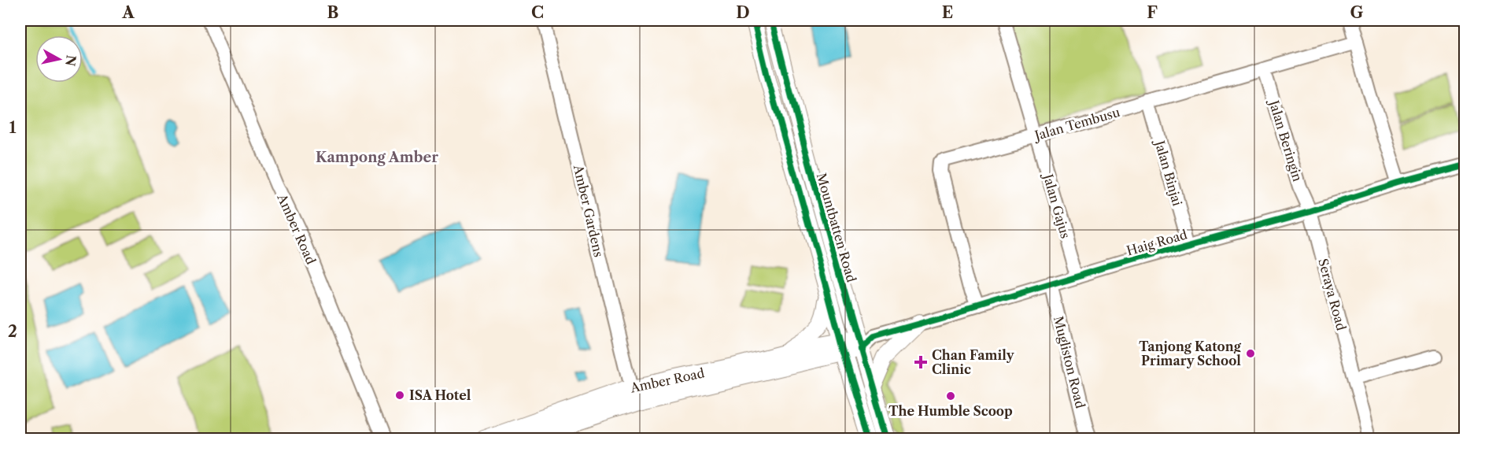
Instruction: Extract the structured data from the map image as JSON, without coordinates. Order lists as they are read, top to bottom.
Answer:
{
  "streets": {
    "main road": ["Mountbatten Road", "Amber Road"],
    "street": [
      "Jalan Tembusu",
      "Jalan Beringin",
      "Jalan Binjai",
      "Jalan Gajus",
      "Amber Gardens",
      "Haig Road",
      "Seraya Road",
      "Mugliston Road"
    ]
  },
  "crossings": [
    ["Jalan Tembusu", "Jalan Beringin"],
    ["Jalan Tembusu", "Jalan Binjai"],
    ["Jalan Tembusu", "Jalan Gajus"],
    ["Jalan Tembusu", "Haig Road"],
    ["Jalan Beringin", "Haig Road"],
    ["Jalan Beringin", "Seraya Road"],
    ["Jalan Binjai", "Haig Road"],
    ["Jalan Gajus", "Haig Road"],
    ["Amber Gardens", "Amber Road"],
    ["Mountbatten Road", "Amber Road"],
    ["Mountbatten Road", "Haig Road"],
    ["Amber Road", "Haig Road"],
    ["Haig Road", "Seraya Road"],
    ["Haig Road", "Mugliston Road"]
  ],
  "districts": ["Kampong Amber"],
  "places": {
    "other": ["Tanjong Katong Primary School", "ISA Hotel", "The Humble Scoop"],
    "health": ["Chan Family Clinic"]
  },
  "north": "right",
  "grid": {
    "columns": [
      "A",
      "B",
      "C",
      "D",
      "E",
      "F",
      "G"
    ],
    "rows": ["1", "2"]
  }
}
